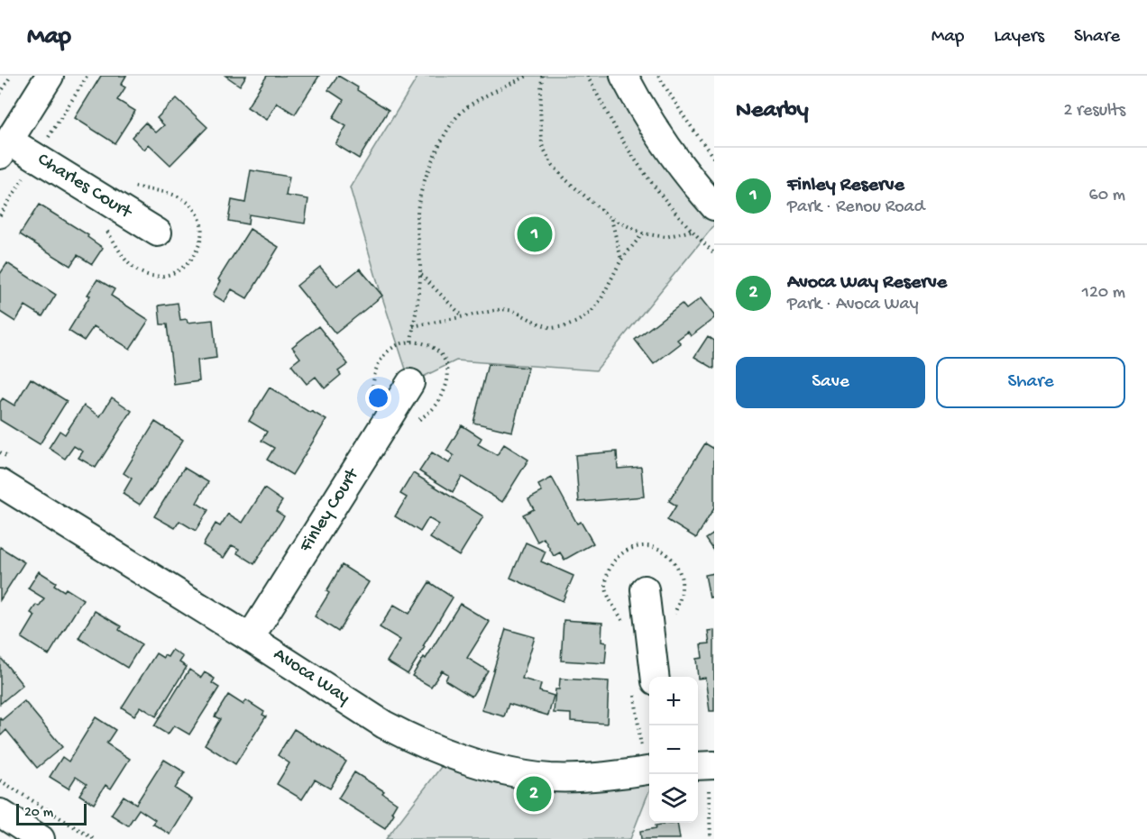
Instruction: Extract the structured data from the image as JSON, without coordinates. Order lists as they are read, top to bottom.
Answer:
{
  "streets": {
    "street": ["Charles Court", "Finley Court", "Avoca Way"]
  },
  "crossings": [
    ["Finley Court", "Avoca Way"]
  ],
  "scale_bar": "20 m",
  "page": {
    "header": "Map",
    "nav": ["Map", "Layers", "Share"],
    "heading": ["Nearby", "2 results"],
    "list": [
      {
        "mark": "1",
        "name": "Finley Reserve",
        "note": "Park · Renou Road",
        "value": "60 m"
      },
      {
        "mark": "2",
        "name": "Avoca Way Reserve",
        "note": "Park · Avoca Way",
        "value": "120 m"
      }
    ],
    "pins": ["1", "2"],
    "buttons": ["Save", "Share"],
    "map_buttons": ["+", "−"],
    "scale": "20 m"
  }
}
